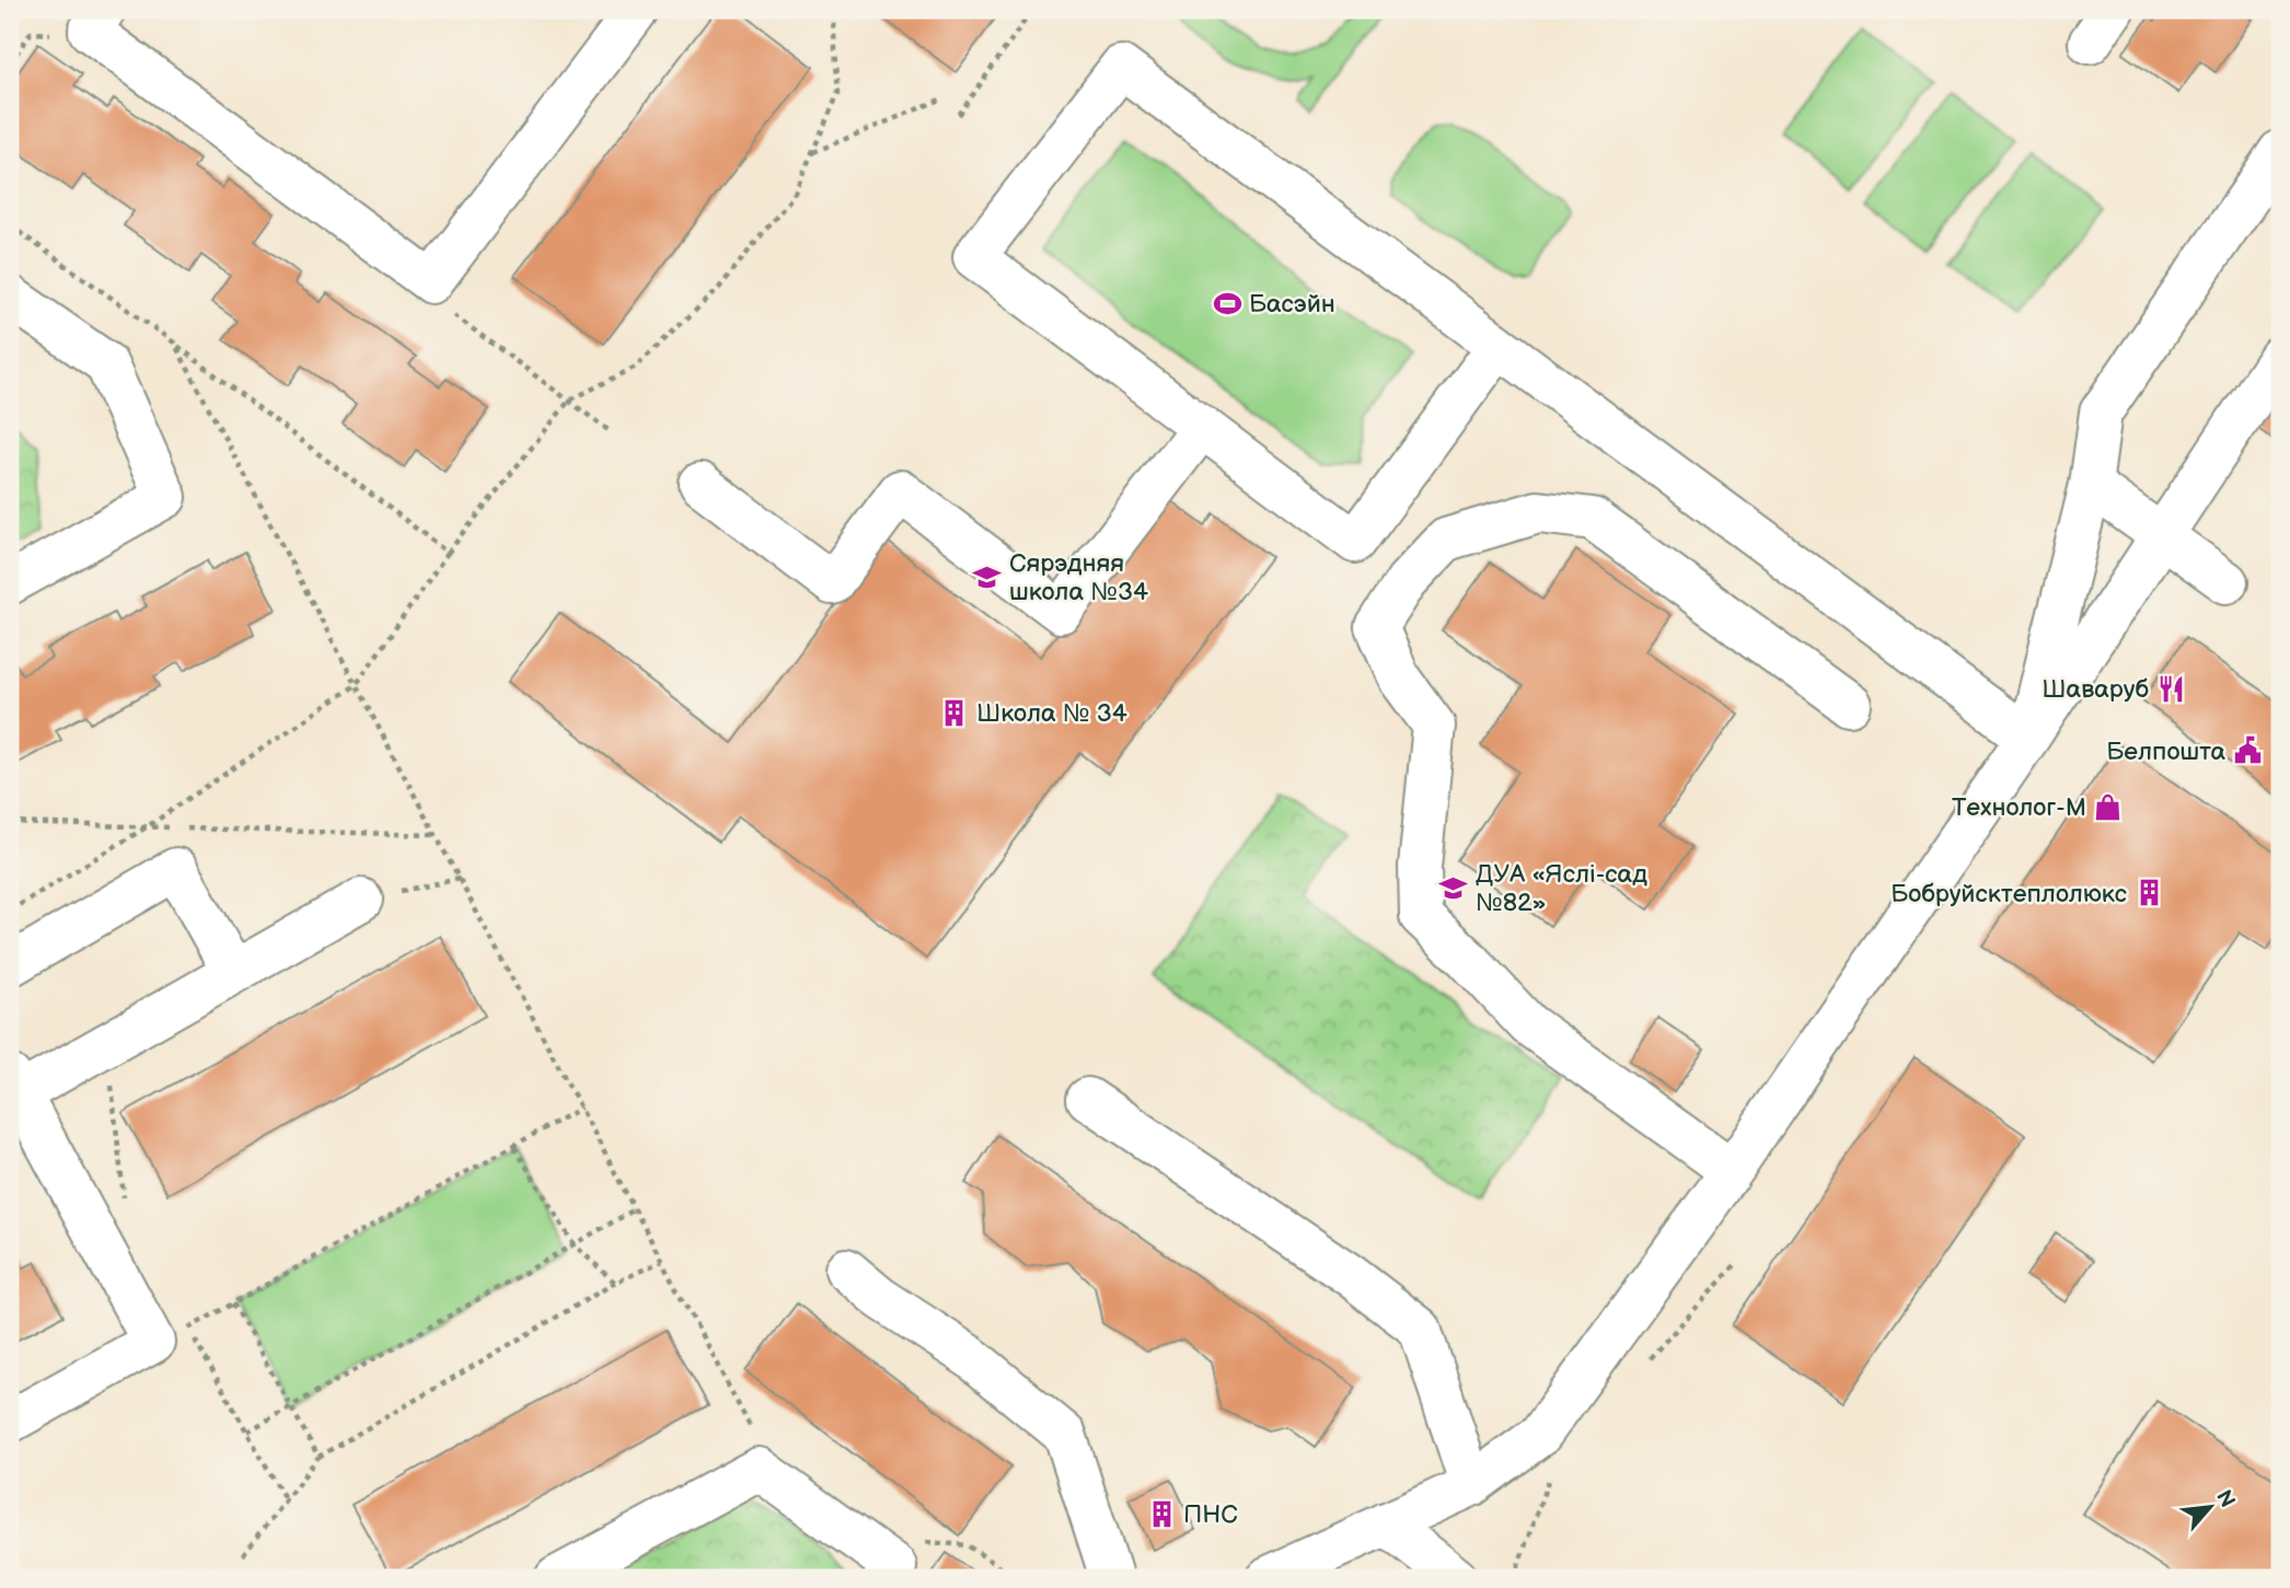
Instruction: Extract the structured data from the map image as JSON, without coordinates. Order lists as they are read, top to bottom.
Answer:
{
  "places": {
    "sports": ["Басэйн"],
    "school or university": ["Сярэдняя школа №34", "ДУА «Яслі-сад №82»"],
    "restaurant": ["Шаваруб"],
    "building": ["Школа № 34", "Бобруйсктеплолюкс", "ПНС"],
    "public building": ["Белпошта"],
    "shop": ["Технолог-М"]
  },
  "north": "top right"
}
